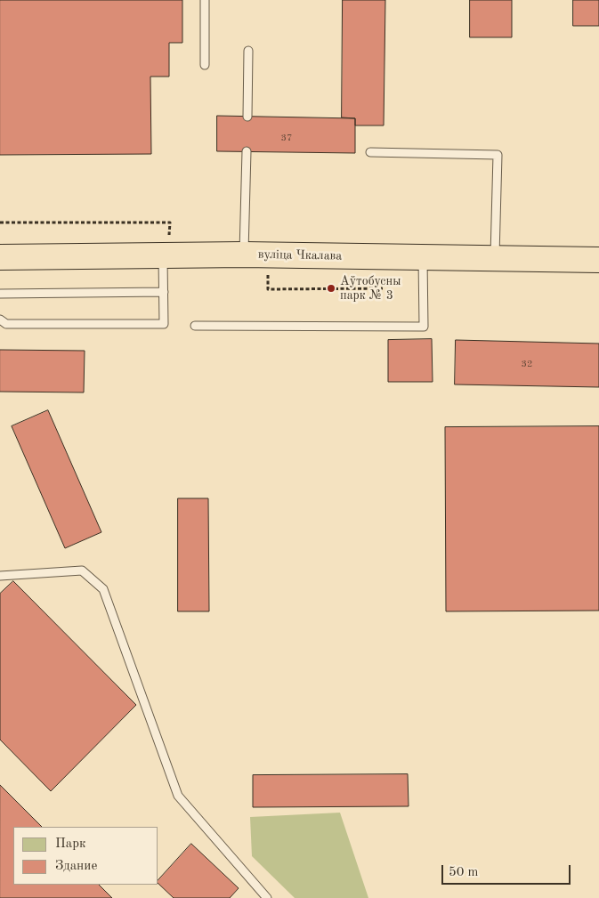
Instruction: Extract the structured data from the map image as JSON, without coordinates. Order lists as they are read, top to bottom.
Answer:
{
  "streets": {
    "highway": ["вуліца Чкалава"]
  },
  "places": ["Аўтобусны парк № 3"],
  "house_numbers": ["37", "32"],
  "legend": ["Парк", "Здание"],
  "scale_bar": "50 m"
}
